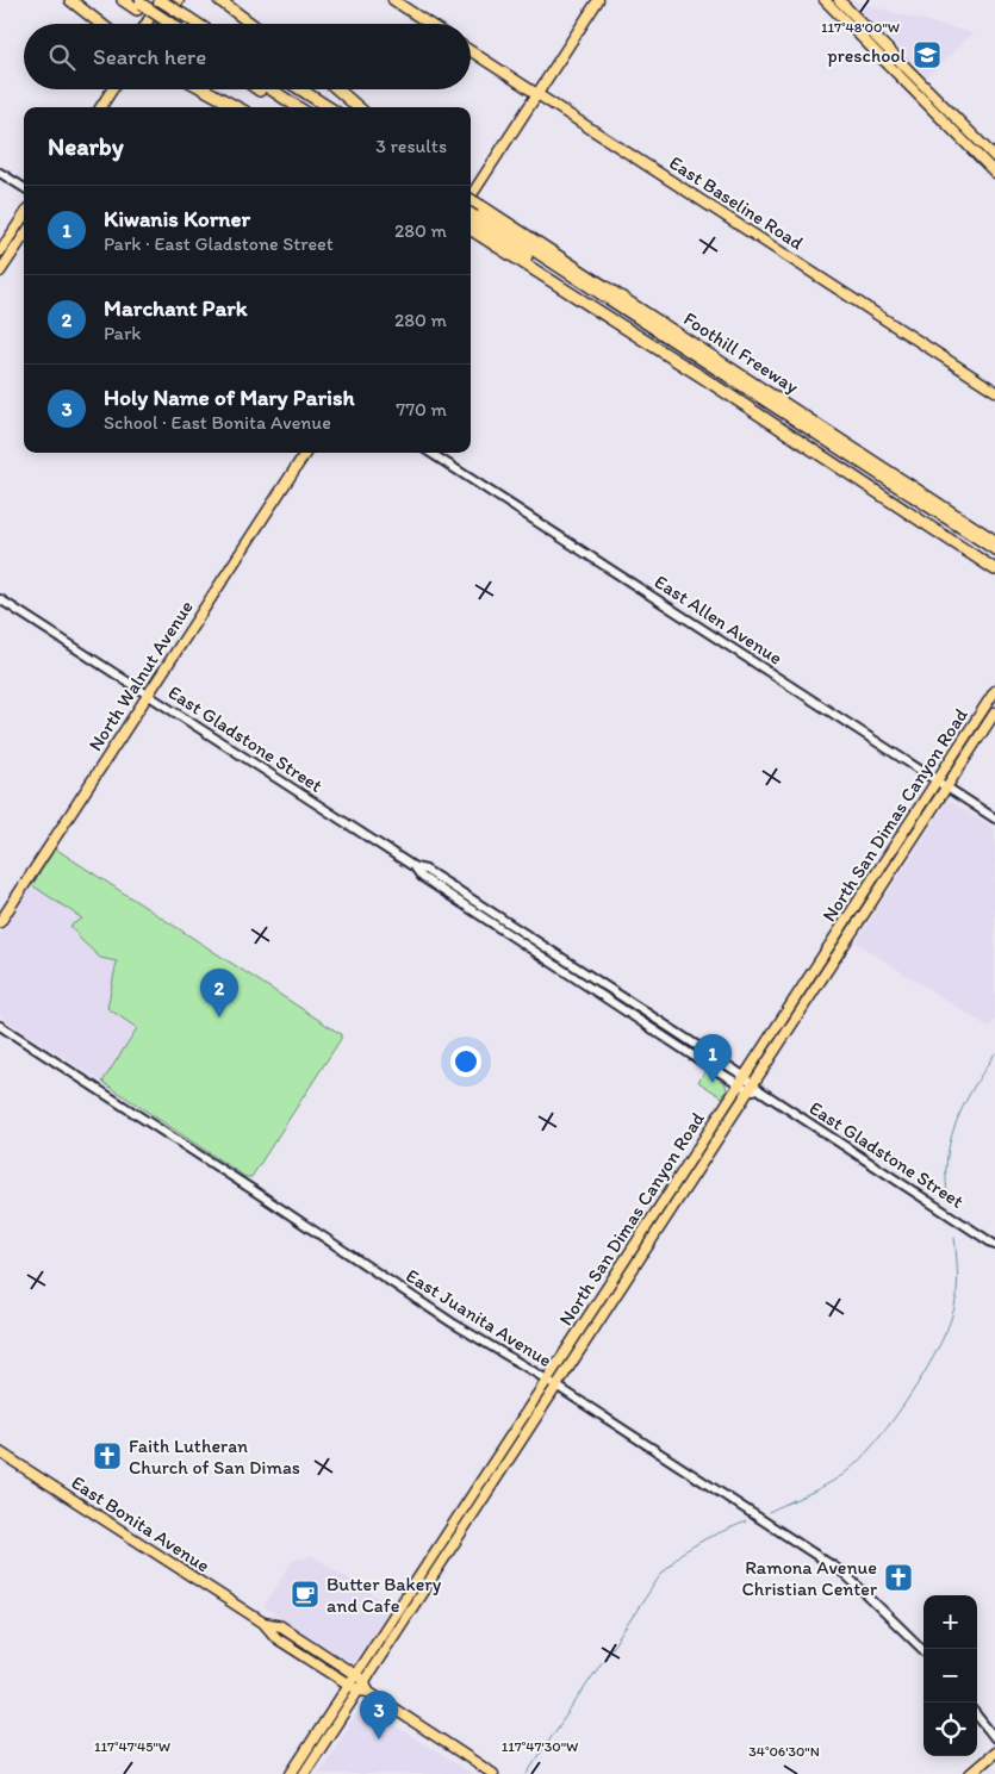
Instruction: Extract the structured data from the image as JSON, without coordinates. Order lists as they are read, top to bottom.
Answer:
{
  "streets": {
    "highway": ["Foothill Freeway"],
    "main road": [
      "East Baseline Road",
      "North Walnut Avenue",
      "North San Dimas Canyon Road",
      "East Bonita Avenue"
    ],
    "street": ["East Allen Avenue", "East Gladstone Street", "East Juanita Avenue"]
  },
  "crossings": [
    ["East Allen Avenue", "North San Dimas Canyon Road"],
    ["North Walnut Avenue", "East Gladstone Street"],
    ["East Gladstone Street", "North San Dimas Canyon Road"],
    ["North San Dimas Canyon Road", "East Juanita Avenue"],
    ["North San Dimas Canyon Road", "East Bonita Avenue"]
  ],
  "places": {
    "school or university": ["preschool"],
    "church": ["Faith Lutheran Church of San Dimas", "Ramona Avenue Christian Center"],
    "cafe": ["Butter Bakery and Cafe"]
  },
  "page": {
    "search": "Search here",
    "heading": ["Nearby", "3 results"],
    "list": [
      {
        "mark": "1",
        "name": "Kiwanis Korner",
        "note": "Park · East Gladstone Street",
        "value": "280 m"
      },
      {
        "mark": "2",
        "name": "Marchant Park",
        "note": "Park",
        "value": "280 m"
      },
      {
        "mark": "3",
        "name": "Holy Name of Mary Parish",
        "note": "School · East Bonita Avenue",
        "value": "770 m"
      }
    ],
    "pins": ["2", "1", "3"],
    "map_buttons": ["+", "−"]
  },
  "coordinates": [
    "117°48'00\"W",
    "117°47'45\"W",
    "117°47'30\"W",
    "34°06'30\"N"
  ]
}
